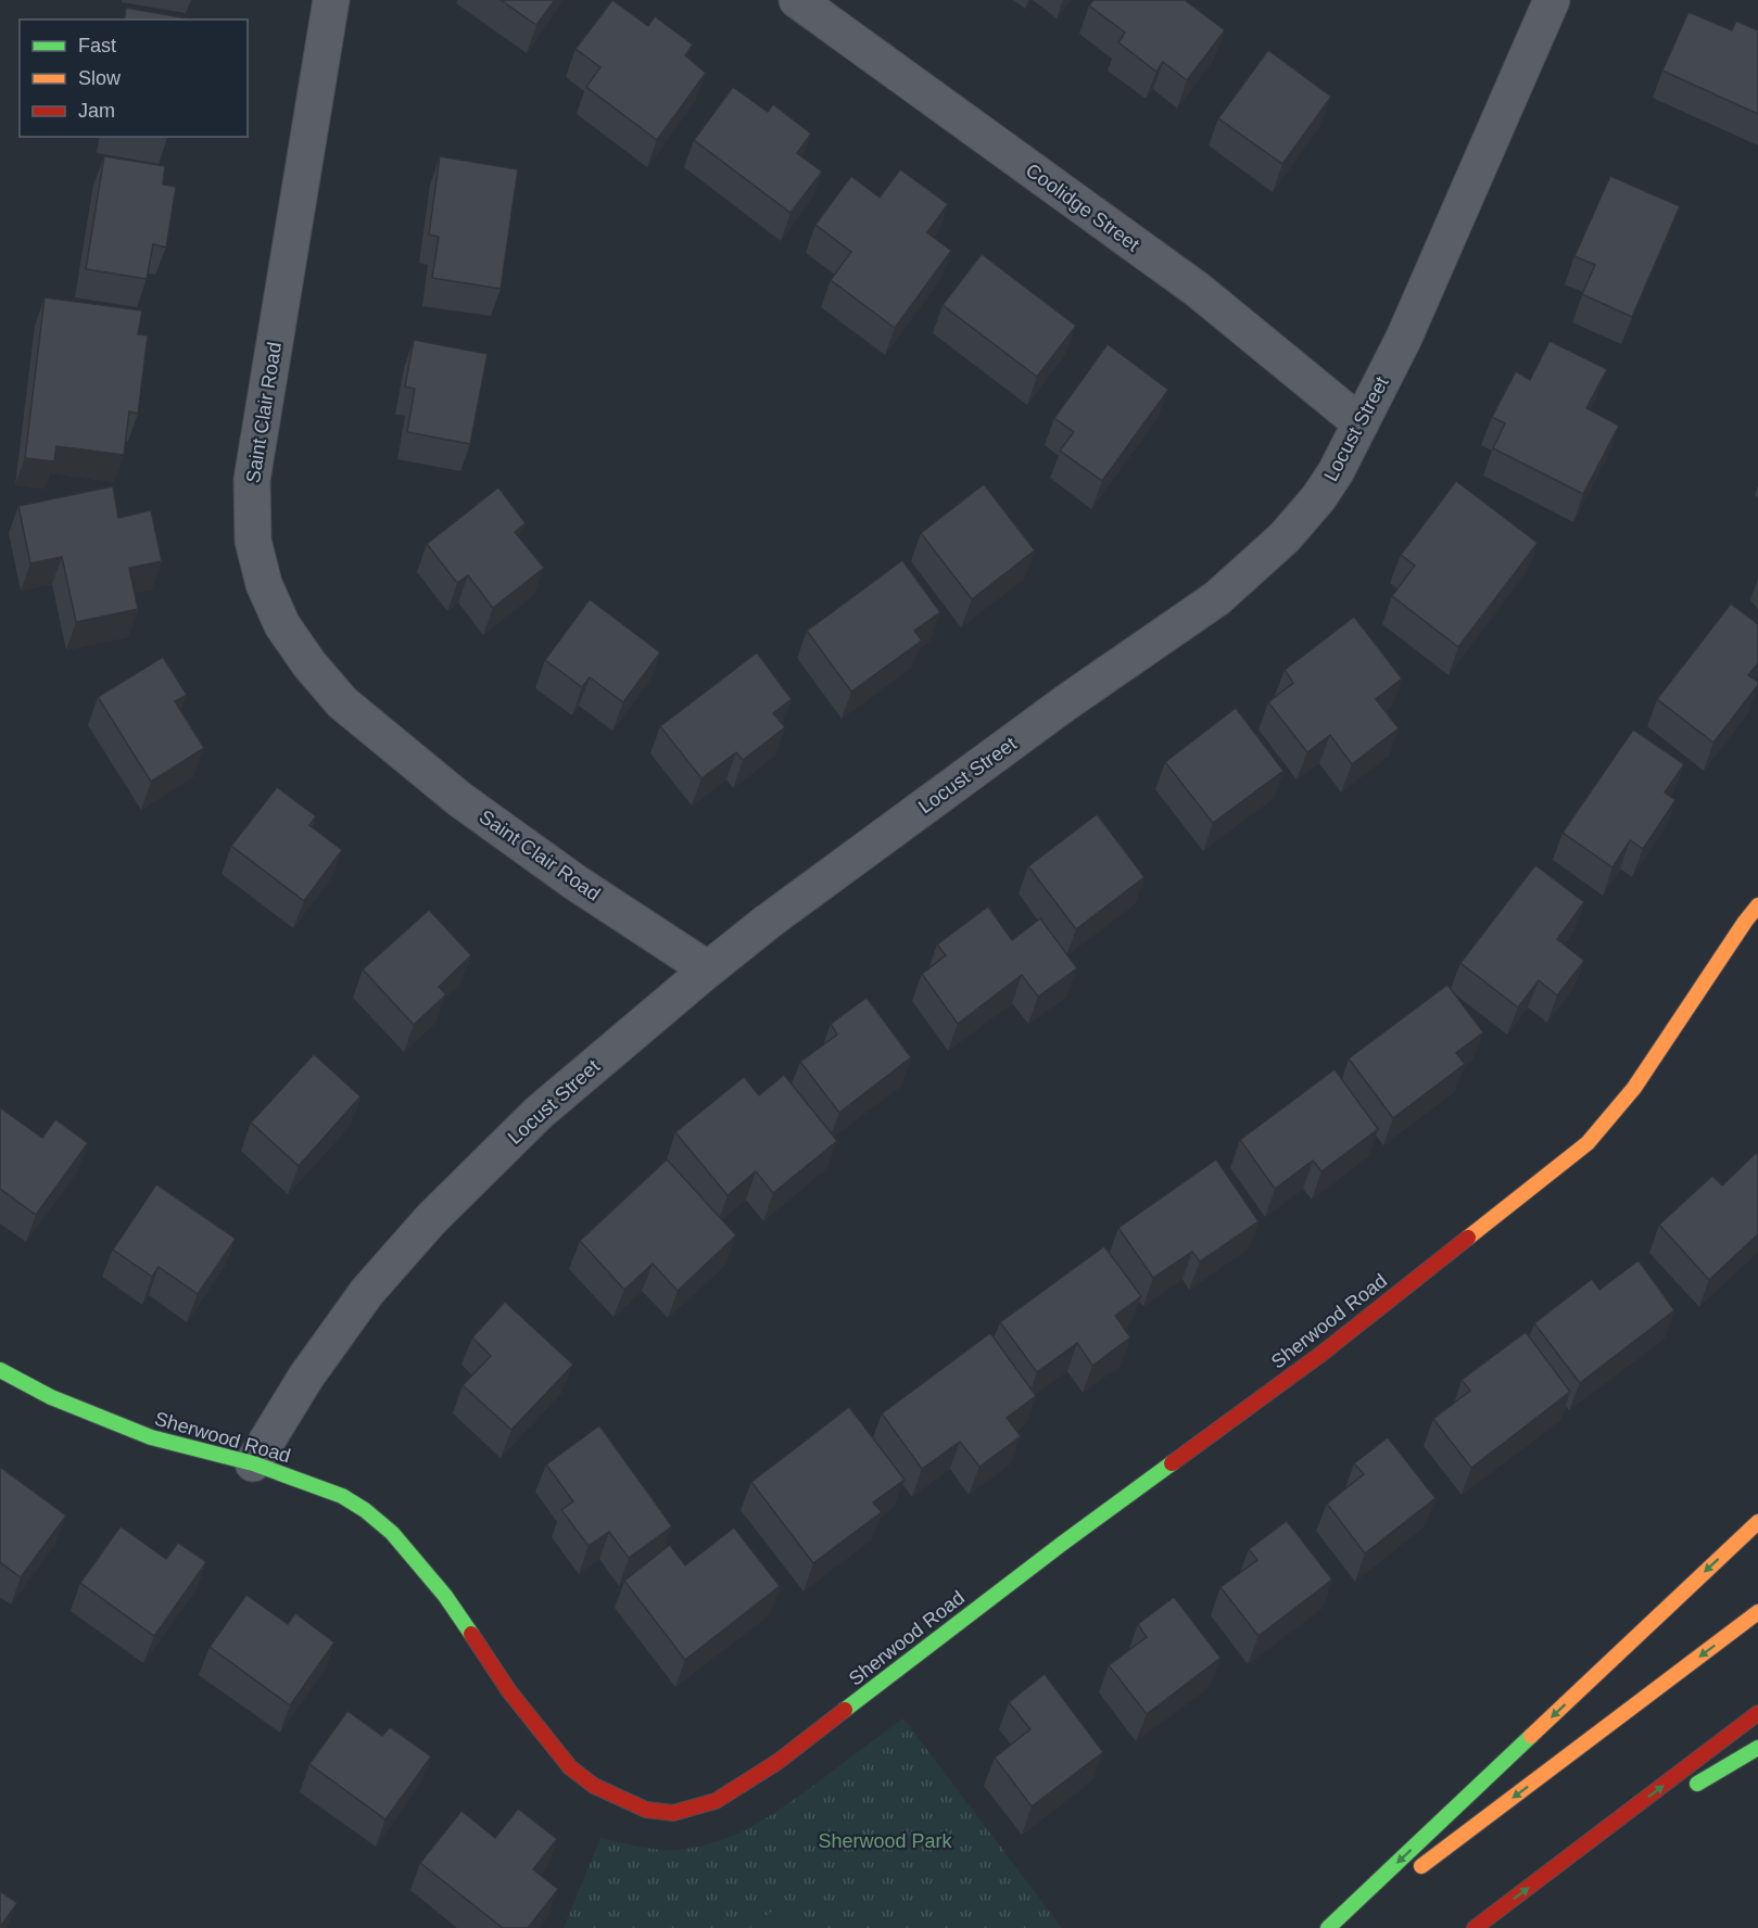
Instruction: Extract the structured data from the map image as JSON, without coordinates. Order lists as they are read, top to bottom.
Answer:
{
  "streets": {
    "main road": ["Sherwood Road"],
    "street": ["Coolidge Street", "Saint Clair Road", "Locust Street"]
  },
  "crossings": [
    ["Coolidge Street", "Locust Street"],
    ["Saint Clair Road", "Locust Street"],
    ["Locust Street", "Sherwood Road"]
  ],
  "parks": ["Sherwood Park"],
  "legend": ["Fast", "Slow", "Jam"]
}
